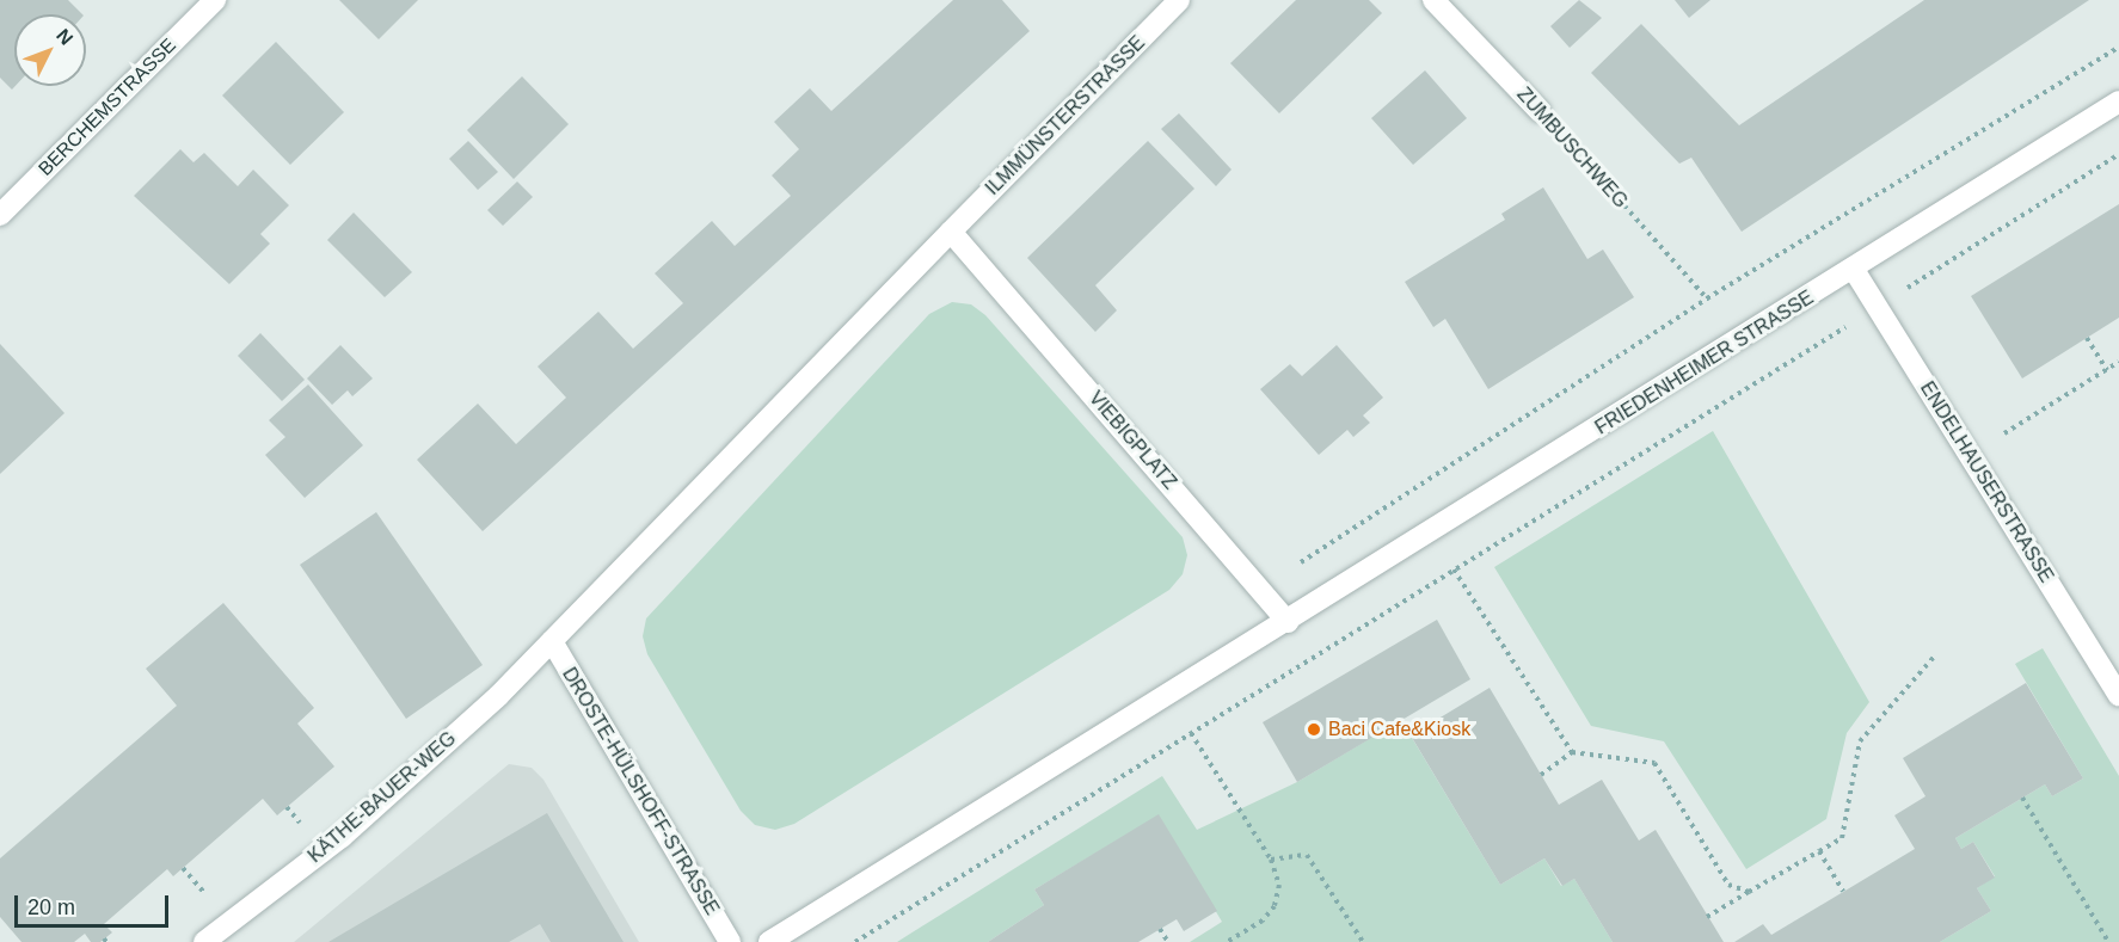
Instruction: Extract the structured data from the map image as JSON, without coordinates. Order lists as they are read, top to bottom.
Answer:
{
  "streets": {
    "street": [
      "BERCHEMSTRASSE",
      "ILMMÜNSTERSTRASSE",
      "ZUMBUSCHWEG",
      "FRIEDENHEIMER STRASSE",
      "VIEBIGPLATZ",
      "ENDELHAUSERSTRASSE",
      "DROSTE-HÜLSHOFF-STRASSE",
      "KÄTHE-BAUER-WEG"
    ]
  },
  "crossings": [
    ["ILMMÜNSTERSTRASSE", "VIEBIGPLATZ"],
    ["FRIEDENHEIMER STRASSE", "VIEBIGPLATZ"],
    ["FRIEDENHEIMER STRASSE", "ENDELHAUSERSTRASSE"],
    ["DROSTE-HÜLSHOFF-STRASSE", "KÄTHE-BAUER-WEG"]
  ],
  "places": ["Baci Cafe&Kiosk"],
  "scale_bar": "20 m",
  "north": "top right"
}
